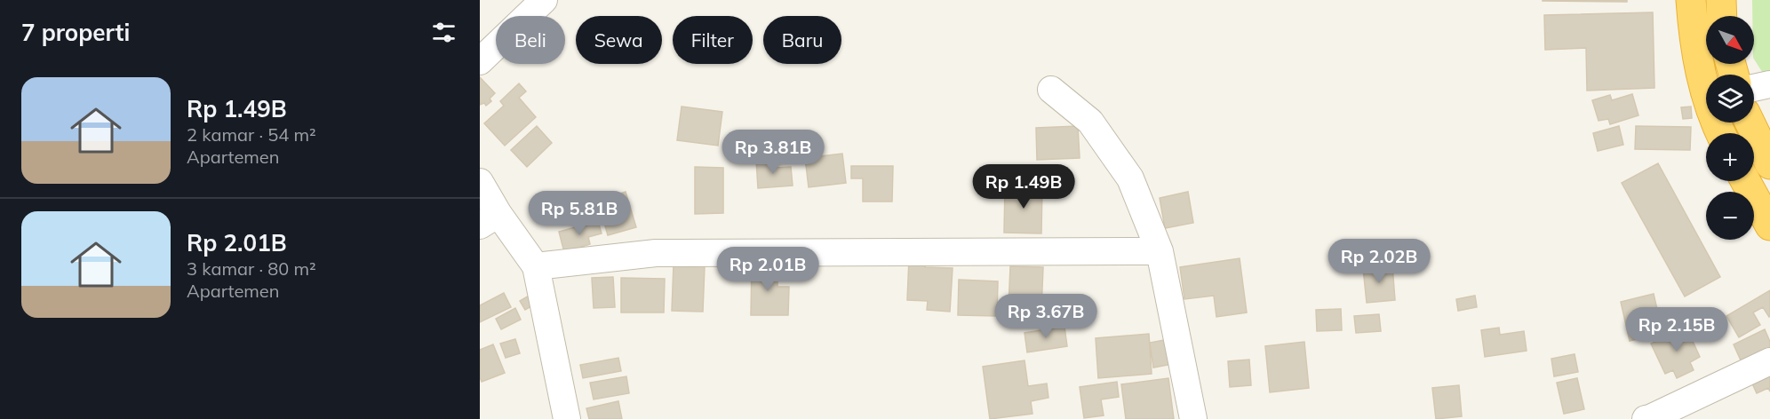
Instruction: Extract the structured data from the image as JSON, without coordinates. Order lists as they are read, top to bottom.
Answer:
{
  "north": "bottom right",
  "page": {
    "heading": "7 properti",
    "map_buttons": ["+", "−"],
    "chip": [
      "Beli",
      "Sewa",
      "Filter",
      "Baru"
    ],
    "list": [
      {
        "name": "Rp 1.49B",
        "note": "2 kamar · 54 m² · Apartemen"
      },
      {
        "name": "Rp 2.01B",
        "note": "3 kamar · 80 m² · Apartemen"
      }
    ],
    "price": [
      "Rp 3.81B",
      "Rp 1.49B",
      "Rp 5.81B",
      "Rp 2.02B",
      "Rp 2.01B",
      "Rp 3.67B",
      "Rp 2.15B"
    ]
  }
}
